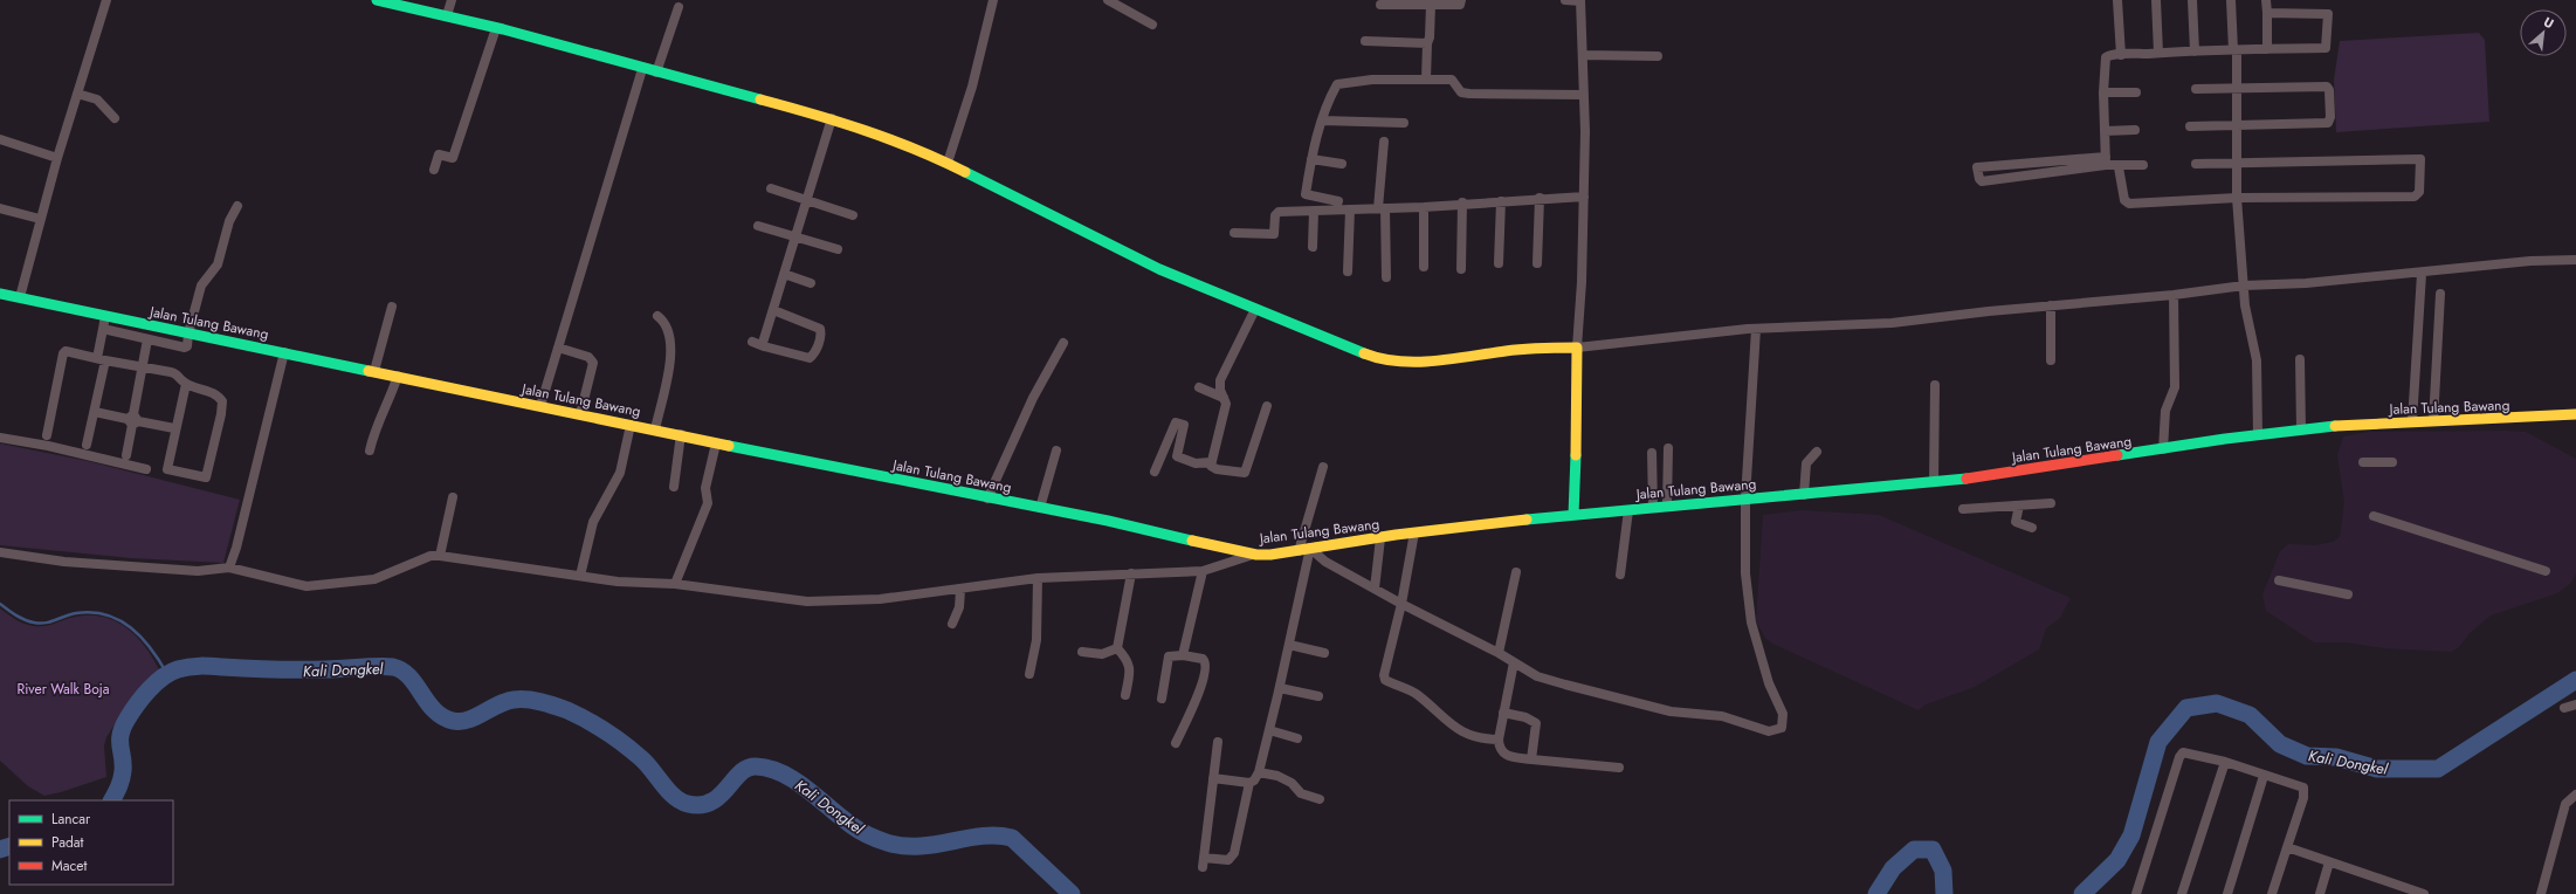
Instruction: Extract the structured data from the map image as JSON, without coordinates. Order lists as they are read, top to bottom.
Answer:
{
  "streets": {
    "street": ["Jalan Tulang Bawang"]
  },
  "water": ["Kali Dongkel"],
  "parks": ["River Walk Boja"],
  "legend": ["Lancar", "Padat", "Macet"],
  "north": "top right"
}
